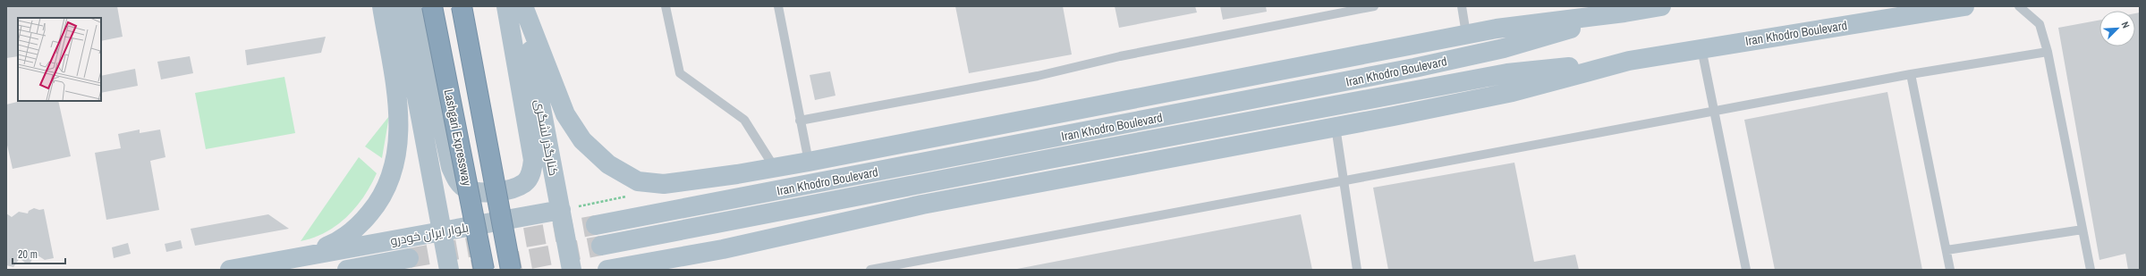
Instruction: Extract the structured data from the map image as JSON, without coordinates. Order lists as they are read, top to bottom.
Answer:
{
  "streets": {
    "highway": ["Lashgari Expressway"],
    "main road": ["Iran Khodro Boulevard", "کنارگذر لشگری", "بلوار ایران خودرو"]
  },
  "crossings": [
    ["کنارگذر لشگری", "بلوار ایران خودرو"]
  ],
  "scale_bar": "20 m",
  "north": "top right"
}
